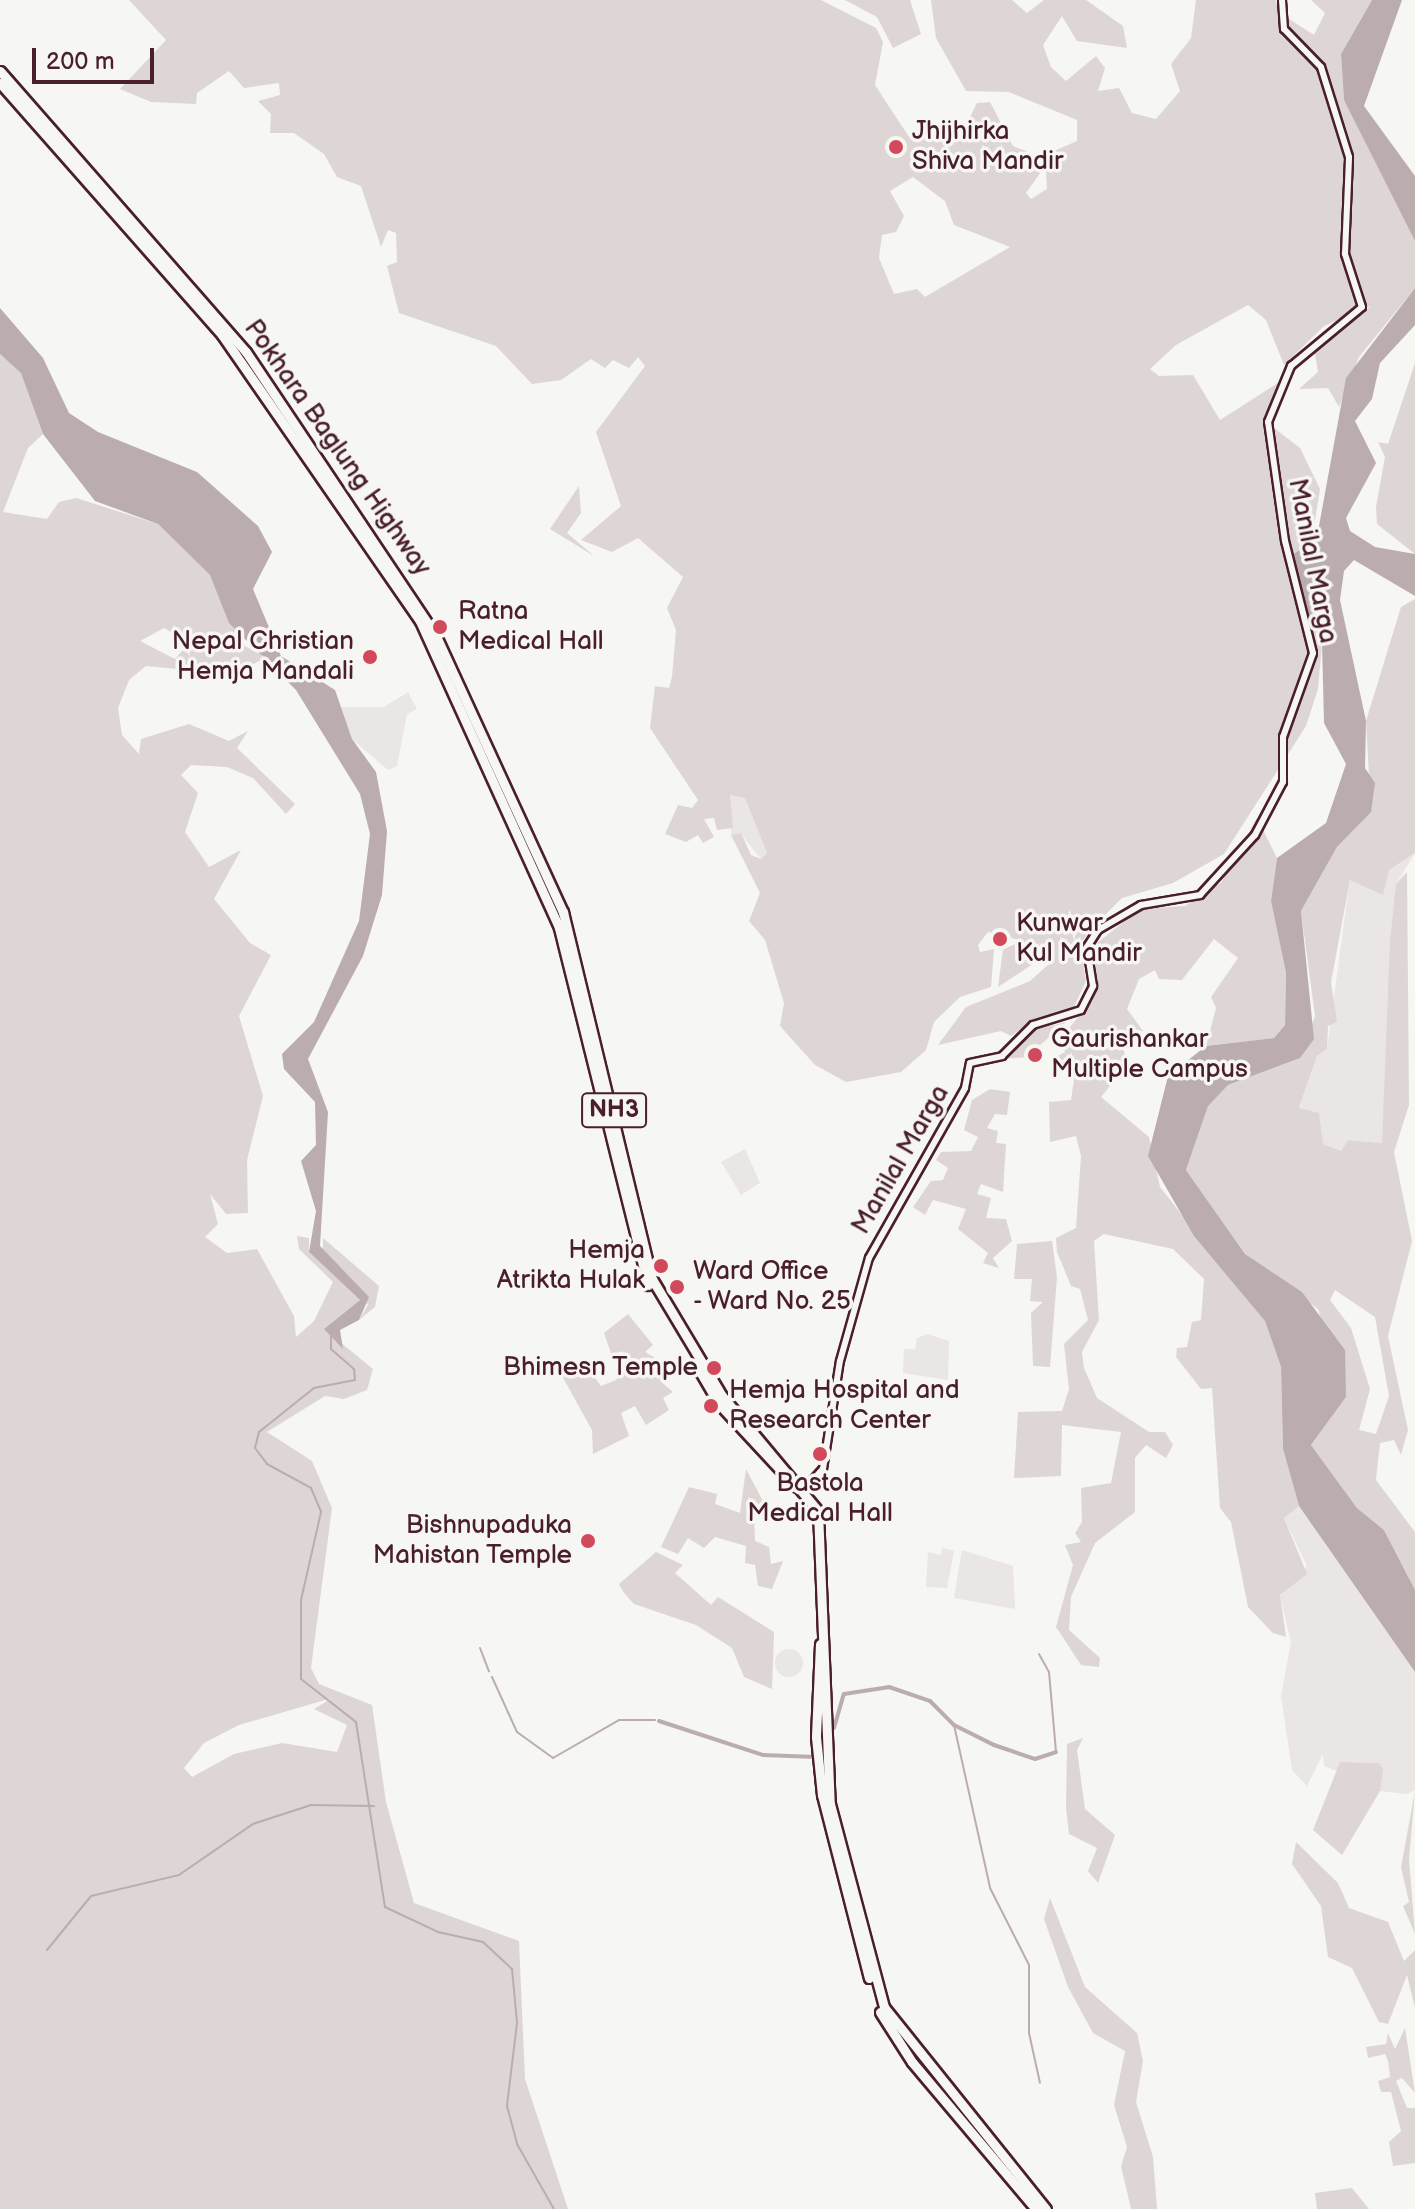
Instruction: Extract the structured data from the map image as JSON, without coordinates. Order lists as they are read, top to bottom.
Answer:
{
  "streets": {
    "highway": ["Pokhara Baglung Highway", "NH3"],
    "street": ["Manilal Marga"]
  },
  "crossings": [
    ["Pokhara Baglung Highway", "Manilal Marga"]
  ],
  "places": [
    "Jhijhirka Shiva Mandir",
    "Ratna Medical Hall",
    "Nepal Christian Hemja Mandali",
    "Kunwar Kul Mandir",
    "Gaurishankar Multiple Campus",
    "Hemja Atrikta Hulak",
    "Ward Office - Ward No. 25",
    "Bhimesn Temple",
    "Hemja Hospital and Research Center",
    "Bastola Medical Hall",
    "Bishnupaduka Mahistan Temple"
  ],
  "scale_bar": "200 m"
}
